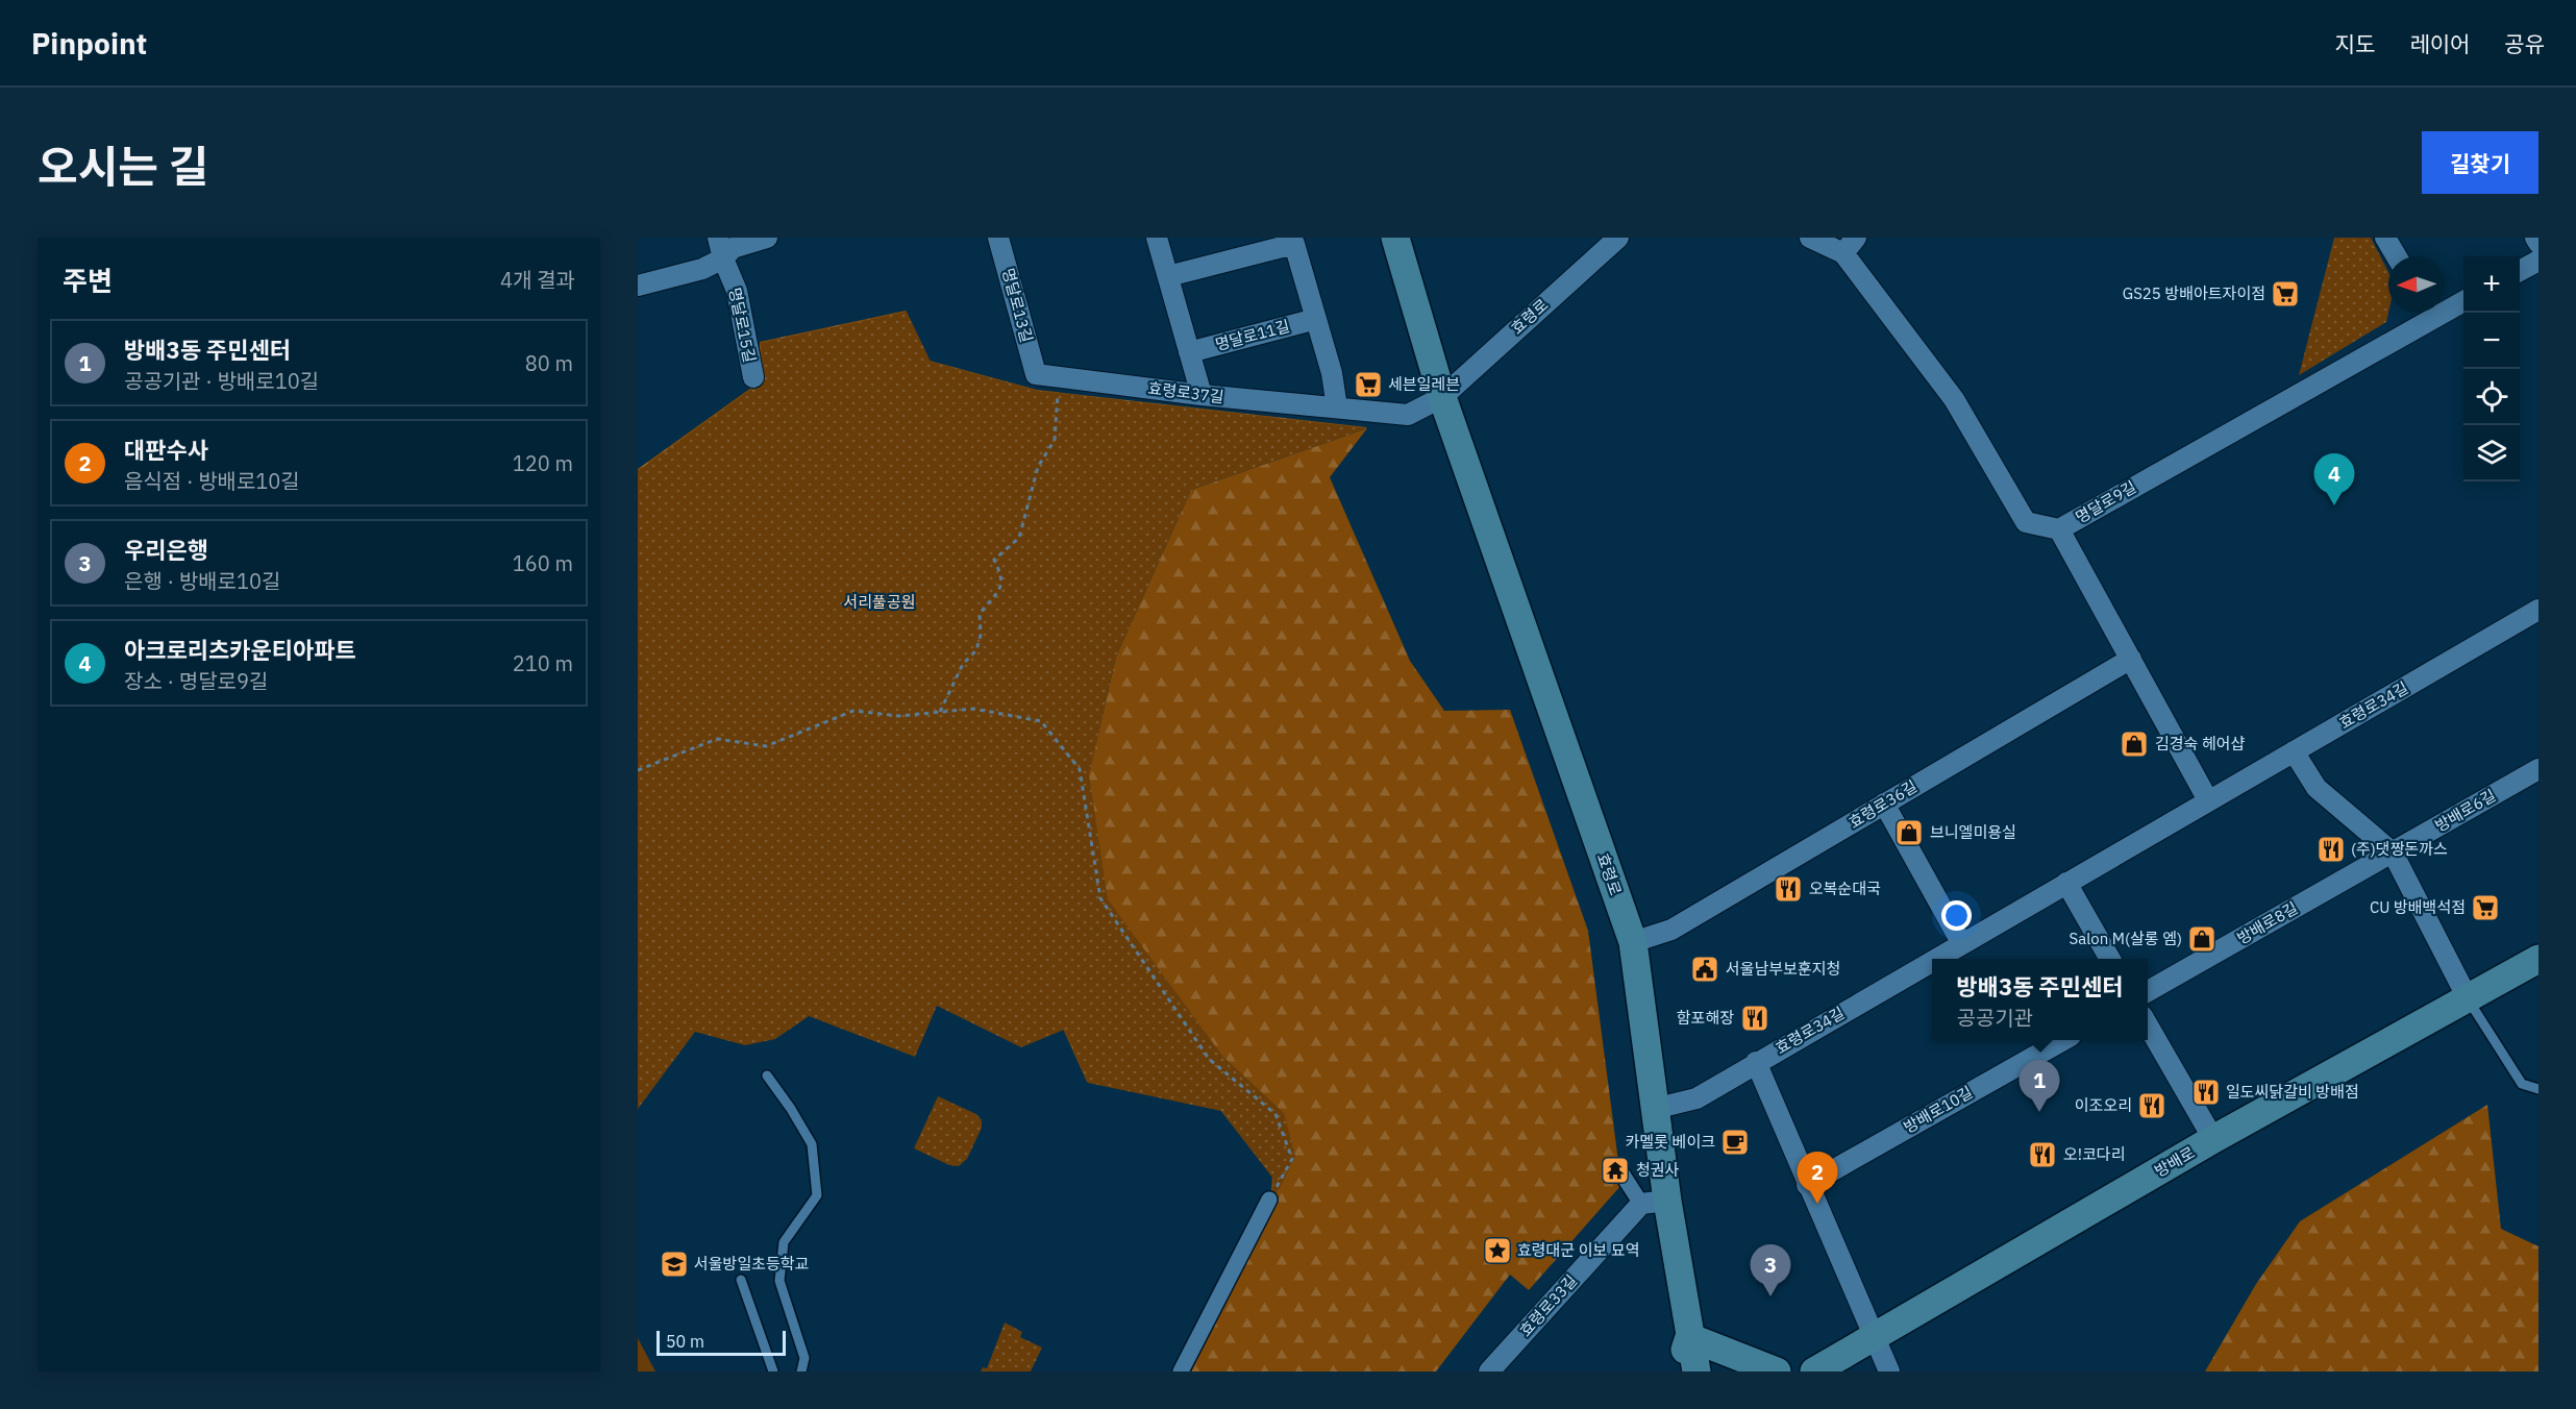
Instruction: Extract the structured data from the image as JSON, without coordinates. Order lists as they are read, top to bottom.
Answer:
{
  "streets": {
    "main road": ["효령로", "방배로"],
    "street": [
      "명달로13길",
      "명달로15길",
      "명달로11길",
      "효령로37길",
      "명달로9길",
      "효령로34길",
      "효령로36길",
      "방배로6길",
      "방배로8길",
      "방배로10길",
      "효령로33길"
    ]
  },
  "crossings": [
    ["명달로13길", "효령로37길"],
    ["효령로", "효령로37길"],
    ["효령로", "효령로34길"],
    ["효령로", "효령로36길"],
    ["효령로", "효령로33길"],
    ["방배로6길", "방배로8길"]
  ],
  "parks": ["서리풀공원"],
  "places": {
    "supermarket": ["GS25 방배아트자이점", "세븐일레븐", "CU 방배백석점"],
    "shop": ["김경숙 헤어샵", "브니엘미용실", "Salon M(살롱 엠)"],
    "restaurant": [
      "(주)댓짱돈까스",
      "오복순대국",
      "함포해장",
      "일도씨닭갈비 방배점",
      "이조오리",
      "오!코다리"
    ],
    "public building": ["서울남부보훈지청"],
    "cafe": ["카멜롯 베이크"],
    "temple": ["청권사"],
    "place": ["효령대군 이보 묘역"],
    "school or university": ["서울방일초등학교"]
  },
  "scale_bar": "50 m",
  "north": "left",
  "page": {
    "header": "Pinpoint",
    "nav": ["지도", "레이어", "공유"],
    "title": "오시는 길",
    "buttons": "길찾기",
    "heading": ["주변", "4개 결과"],
    "map_buttons": ["+", "−"],
    "list": [
      {
        "mark": "1",
        "name": "방배3동 주민센터",
        "note": "공공기관 · 방배로10길",
        "value": "80 m"
      },
      {
        "mark": "2",
        "name": "대판수사",
        "note": "음식점 · 방배로10길",
        "value": "120 m"
      },
      {
        "mark": "3",
        "name": "우리은행",
        "note": "은행 · 방배로10길",
        "value": "160 m"
      },
      {
        "mark": "4",
        "name": "아크로리츠카운티아파트",
        "note": "장소 · 명달로9길",
        "value": "210 m"
      }
    ],
    "pins": [
      "4",
      "1",
      "2",
      "3"
    ],
    "popup": ["방배3동 주민센터", "공공기관"],
    "scale": "50 m"
  }
}
